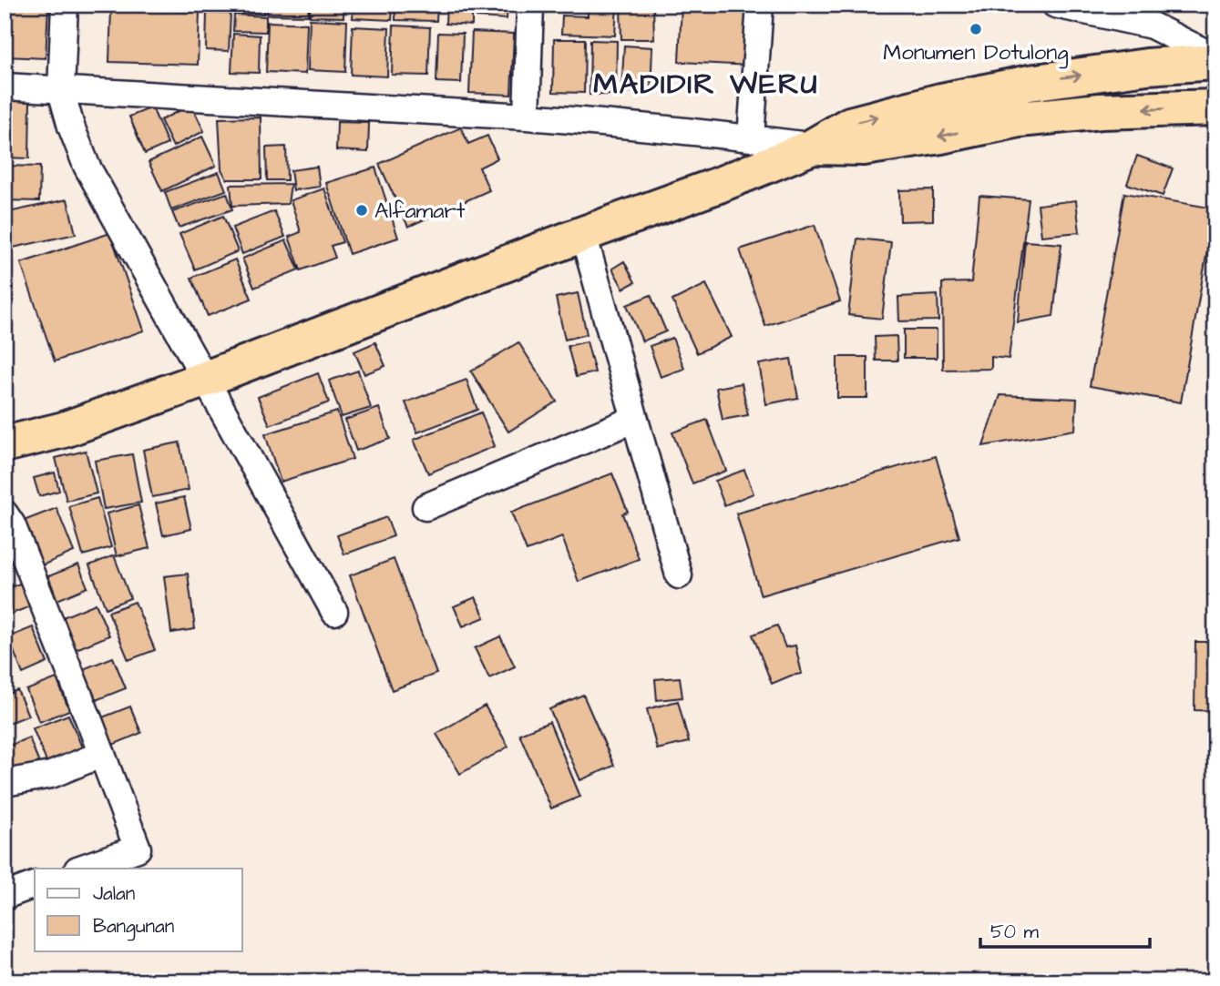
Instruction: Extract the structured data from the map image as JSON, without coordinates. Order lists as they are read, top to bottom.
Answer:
{
  "districts": ["MADIDIR WERU"],
  "places": ["Monumen Dotulong", "Alfamart"],
  "legend": ["Jalan", "Bangunan"],
  "scale_bar": "50 m"
}
